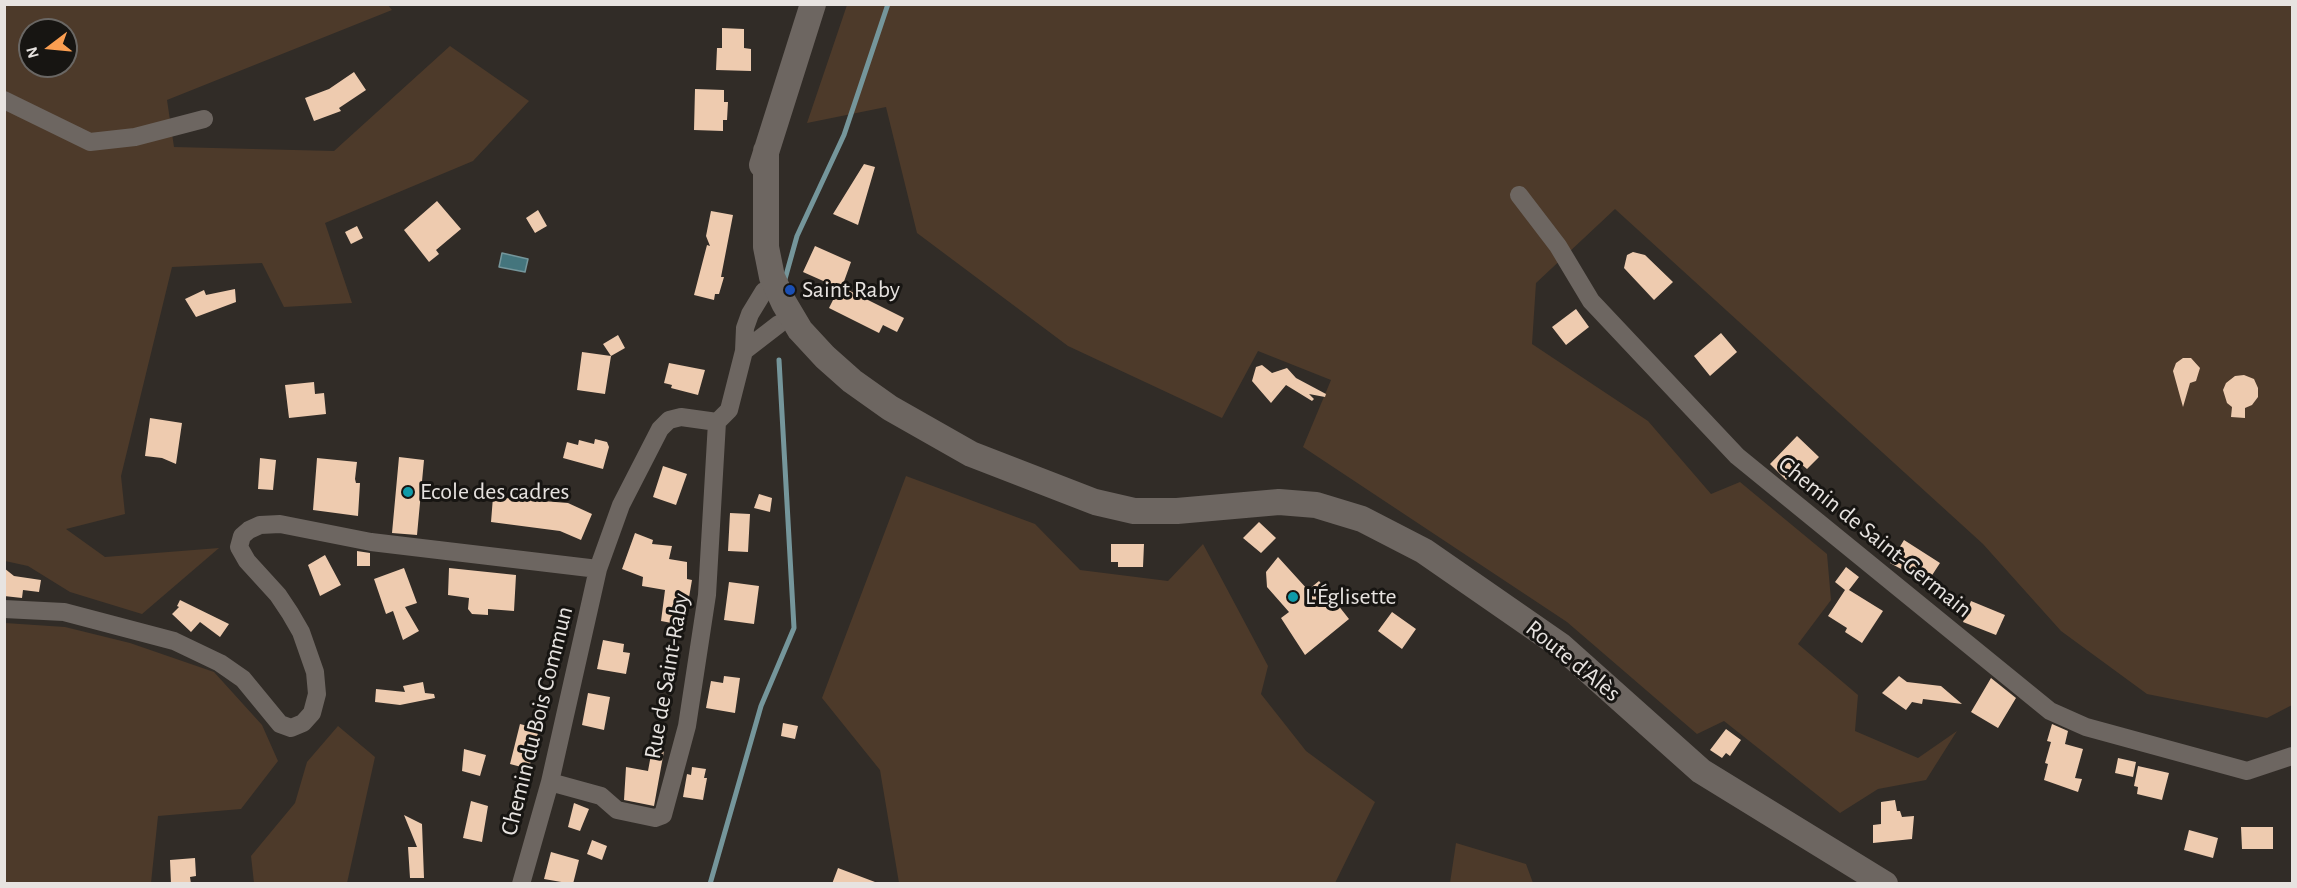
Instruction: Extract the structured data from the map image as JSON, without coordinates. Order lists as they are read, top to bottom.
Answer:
{
  "streets": {
    "main road": ["Route d'Alès"],
    "street": ["Chemin de Saint-Germain", "Rue de Saint-Raby", "Chemin du Bois Commun"]
  },
  "crossings": [
    ["Rue de Saint-Raby", "Chemin du Bois Commun"]
  ],
  "places": ["Saint Raby", "Ecole des cadres", "L'Églisette"],
  "north": "left"
}
